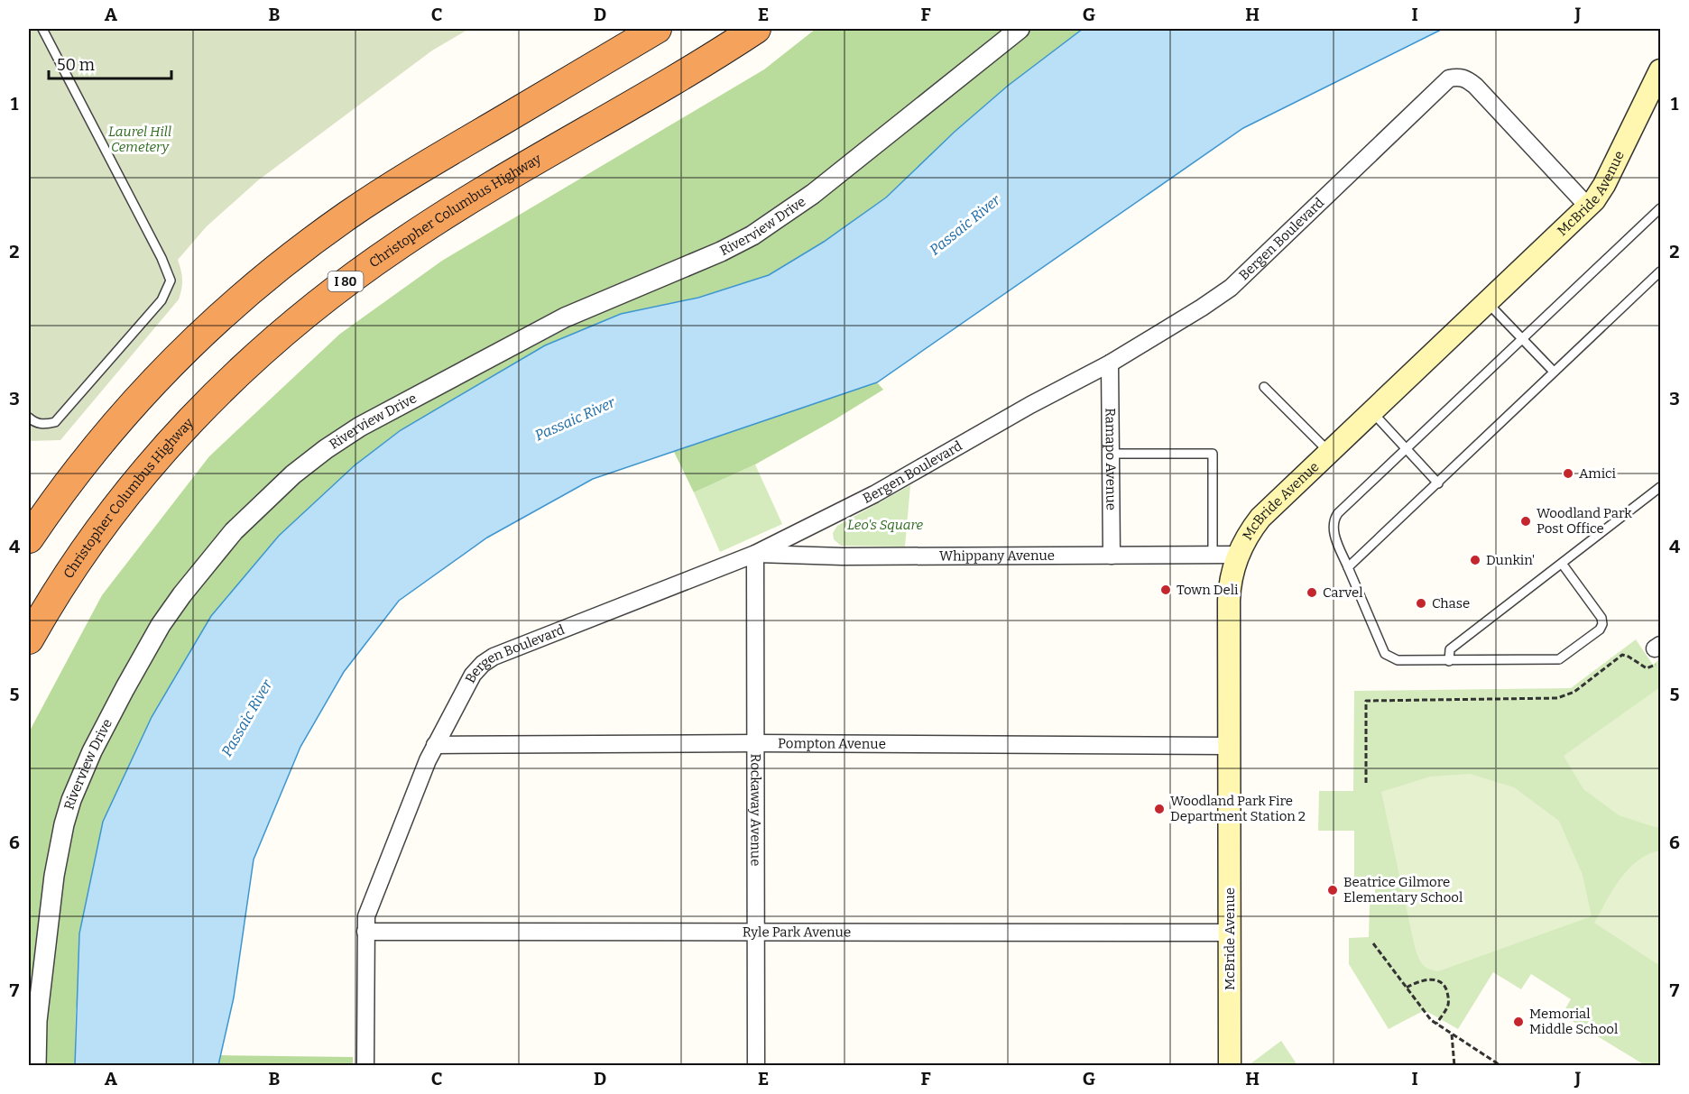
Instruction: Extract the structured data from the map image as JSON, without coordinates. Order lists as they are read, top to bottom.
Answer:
{
  "streets": {
    "highway": ["Christopher Columbus Highway", "I 80"],
    "main road": ["McBride Avenue"],
    "street": [
      "Riverview Drive",
      "Bergen Boulevard",
      "Ramapo Avenue",
      "Whippany Avenue",
      "Pompton Avenue",
      "Rockaway Avenue",
      "Ryle Park Avenue"
    ]
  },
  "crossings": [
    ["McBride Avenue", "Bergen Boulevard"],
    ["McBride Avenue", "Whippany Avenue"],
    ["McBride Avenue", "Pompton Avenue"],
    ["McBride Avenue", "Ryle Park Avenue"],
    ["Bergen Boulevard", "Ramapo Avenue"],
    ["Bergen Boulevard", "Whippany Avenue"],
    ["Bergen Boulevard", "Pompton Avenue"],
    ["Bergen Boulevard", "Rockaway Avenue"],
    ["Bergen Boulevard", "Ryle Park Avenue"],
    ["Ramapo Avenue", "Whippany Avenue"],
    ["Whippany Avenue", "Rockaway Avenue"],
    ["Pompton Avenue", "Rockaway Avenue"],
    ["Rockaway Avenue", "Ryle Park Avenue"]
  ],
  "water": ["Passaic River"],
  "parks": ["Laurel Hill Cemetery", "Leo's Square"],
  "places": [
    "Amici",
    "Woodland Park Post Office",
    "Dunkin'",
    "Town Deli",
    "Carvel",
    "Chase",
    "Woodland Park Fire Department Station 2",
    "Beatrice Gilmore Elementary School",
    "Memorial Middle School"
  ],
  "scale_bar": "50 m",
  "grid": {
    "columns": [
      "A",
      "B",
      "C",
      "D",
      "E",
      "F",
      "G",
      "H",
      "I",
      "J"
    ],
    "rows": [
      "1",
      "2",
      "3",
      "4",
      "5",
      "6",
      "7"
    ]
  }
}
